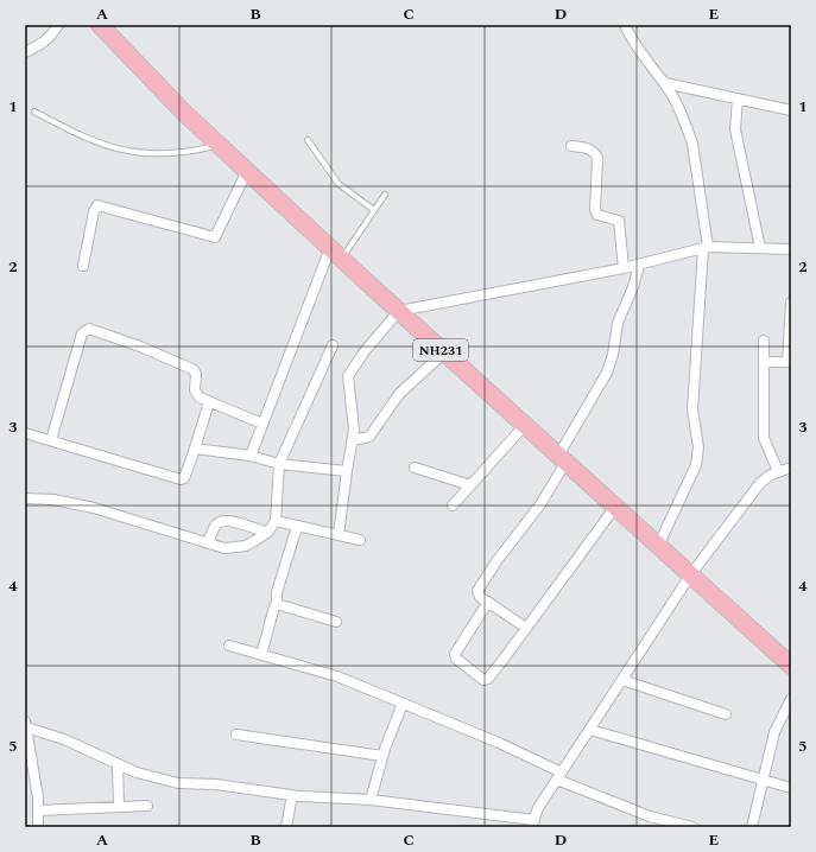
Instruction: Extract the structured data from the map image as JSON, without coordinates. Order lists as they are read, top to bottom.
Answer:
{
  "streets": {
    "highway": ["NH231"]
  },
  "grid": {
    "columns": [
      "A",
      "B",
      "C",
      "D",
      "E"
    ],
    "rows": [
      "1",
      "2",
      "3",
      "4",
      "5"
    ]
  }
}
